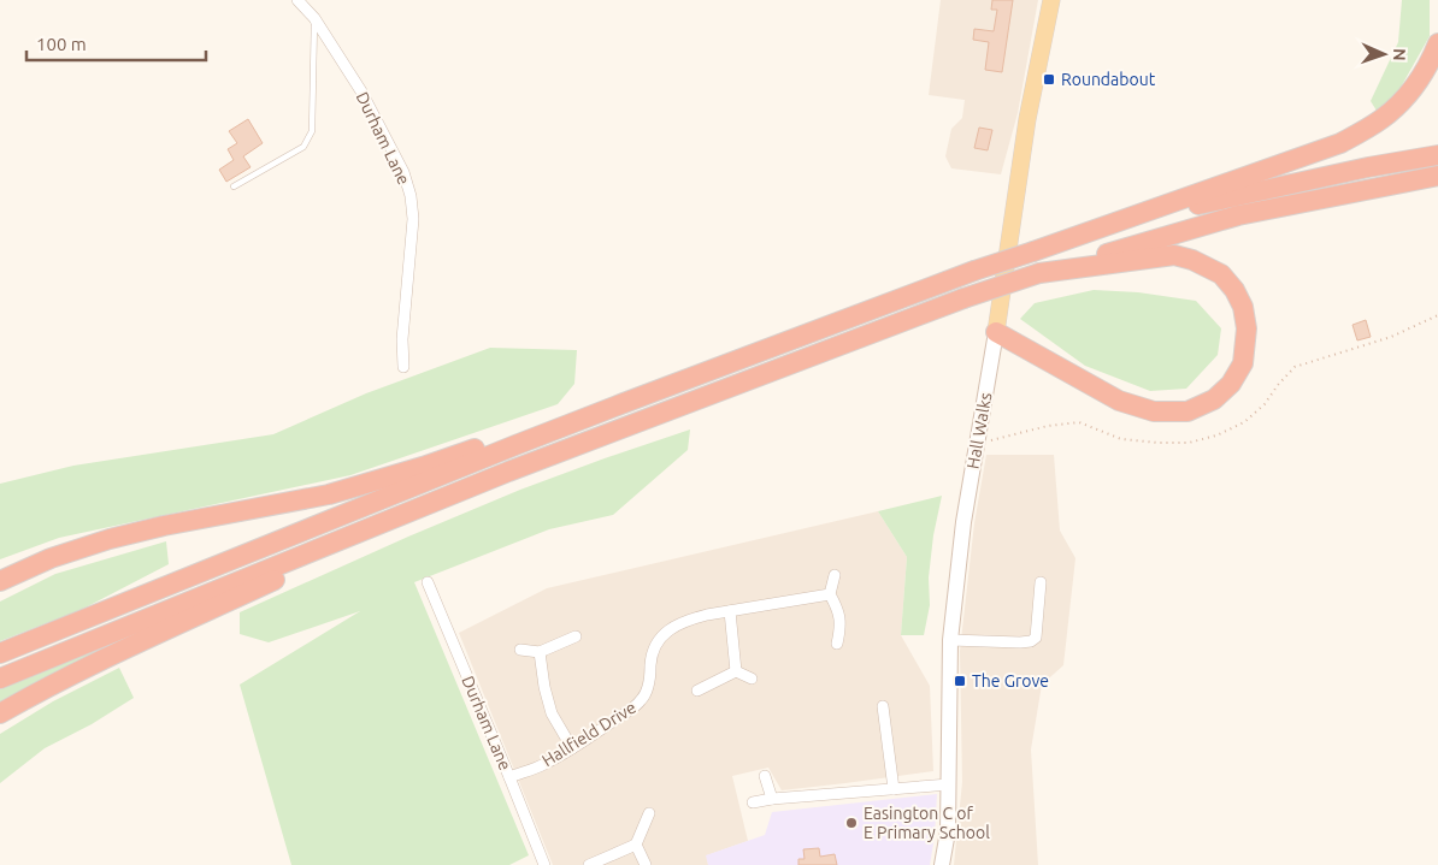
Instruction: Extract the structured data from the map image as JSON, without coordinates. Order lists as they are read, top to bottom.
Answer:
{
  "streets": {
    "main road": ["Hall Walks"],
    "street": ["Durham Lane", "Hallfield Drive"]
  },
  "crossings": [
    ["Durham Lane", "Hallfield Drive"]
  ],
  "places": {
    "transit": ["Roundabout", "The Grove"],
    "other": ["Easington C of E Primary School"]
  },
  "scale_bar": "100 m",
  "north": "right"
}
